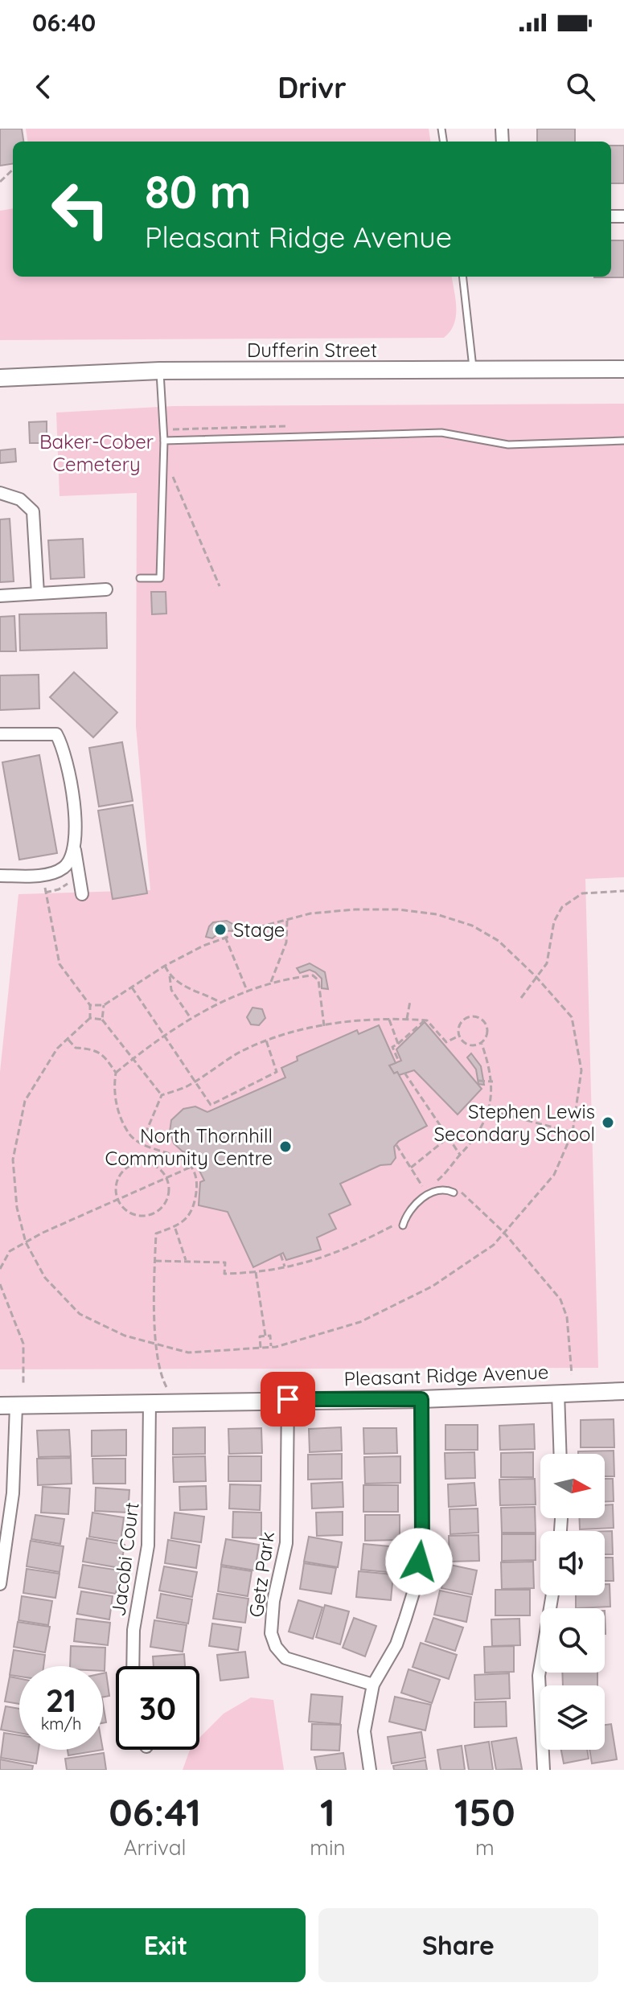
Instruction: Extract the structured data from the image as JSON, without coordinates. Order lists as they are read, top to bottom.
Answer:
{
  "streets": {
    "main road": ["Dufferin Street", "Pleasant Ridge Avenue"],
    "street": ["Jacobi Court", "Getz Park"]
  },
  "crossings": [
    ["Pleasant Ridge Avenue", "Jacobi Court"],
    ["Pleasant Ridge Avenue", "Getz Park"]
  ],
  "parks": ["Baker-Cober Cemetery"],
  "places": ["Stage", "Stephen Lewis Secondary School", "North Thornhill Community Centre"],
  "north": "right",
  "page": {
    "status": "06:40",
    "header": "Drivr",
    "turn": ["80 m", "Pleasant Ridge Avenue"],
    "speed": "21 km/h",
    "limit": "30",
    "eta": [
      "06:41",
      "Arrival",
      "1",
      "min",
      "150",
      "m"
    ],
    "buttons": ["Exit", "Share"]
  }
}
